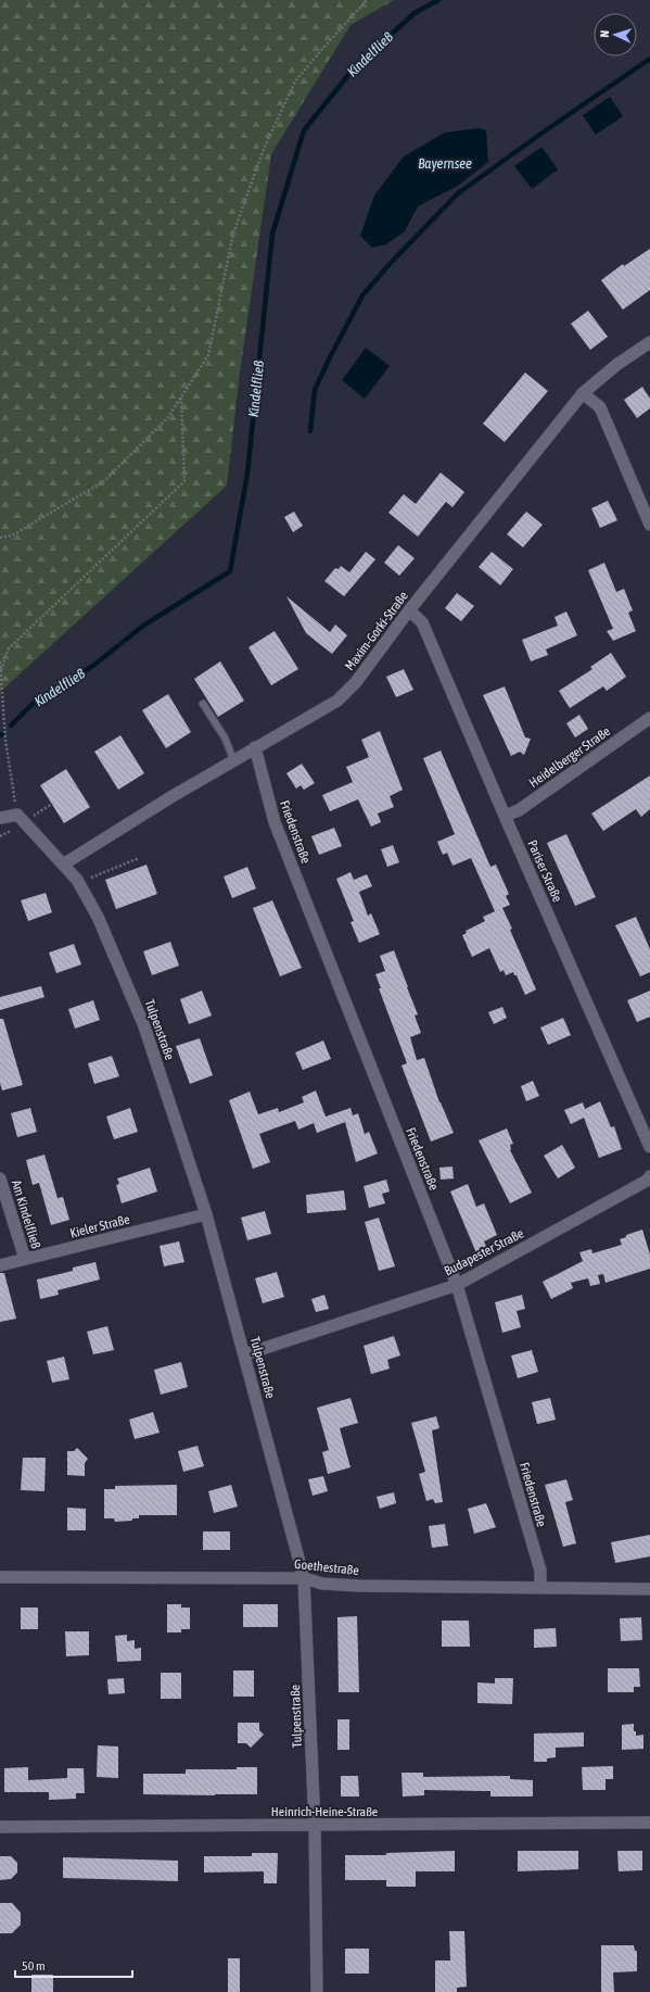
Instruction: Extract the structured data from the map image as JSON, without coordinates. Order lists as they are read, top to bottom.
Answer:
{
  "streets": {
    "street": [
      "Maxim-Gorki-Straße",
      "Heidelberger Straße",
      "Friedenstraße",
      "Pariser Straße",
      "Tulpenstraße",
      "Am Kindelfließ",
      "Kieler Straße",
      "Budapester Straße",
      "Goethestraße",
      "Heinrich-Heine-Straße"
    ]
  },
  "crossings": [
    ["Maxim-Gorki-Straße", "Friedenstraße"],
    ["Maxim-Gorki-Straße", "Pariser Straße"],
    ["Maxim-Gorki-Straße", "Tulpenstraße"],
    ["Heidelberger Straße", "Pariser Straße"],
    ["Friedenstraße", "Budapester Straße"],
    ["Friedenstraße", "Goethestraße"],
    ["Tulpenstraße", "Kieler Straße"],
    ["Tulpenstraße", "Budapester Straße"],
    ["Tulpenstraße", "Goethestraße"],
    ["Tulpenstraße", "Heinrich-Heine-Straße"],
    ["Am Kindelfließ", "Kieler Straße"]
  ],
  "water": ["Kindelfließ", "Bayernsee"],
  "scale_bar": "50 m",
  "north": "left"
}
